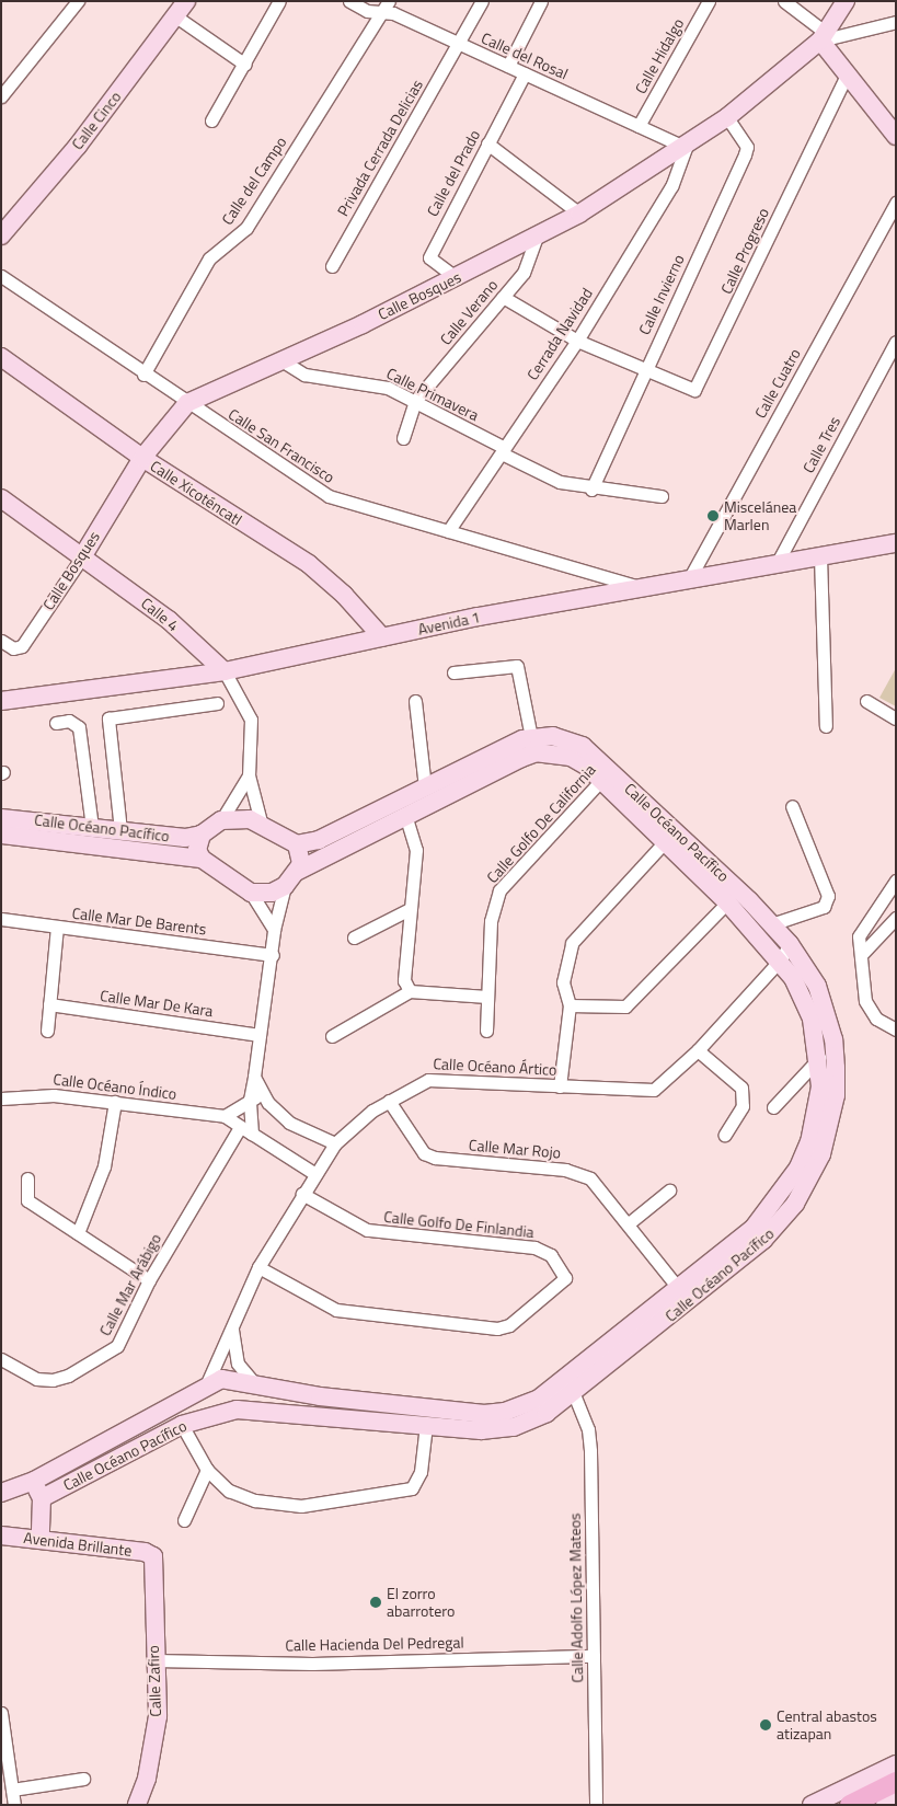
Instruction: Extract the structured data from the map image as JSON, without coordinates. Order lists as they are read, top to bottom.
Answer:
{
  "streets": {
    "street": [
      "Calle del Rosal",
      "Calle Hidalgo",
      "Calle Cinco",
      "Privada Cerrada Delicias",
      "Calle del Prado",
      "Calle del Campo",
      "Calle Progreso",
      "Calle Invierno",
      "Calle Bosques",
      "Calle Verano",
      "Cerrada Navidad",
      "Calle Cuatro",
      "Calle Primavera",
      "Calle Tres",
      "Calle San Francisco",
      "Calle Xicoténcatl",
      "Calle 4",
      "Avenida 1",
      "Calle Golfo De California",
      "Calle Océano Pacífico",
      "Calle Mar De Barents",
      "Calle Mar De Kara",
      "Calle Océano Ártico",
      "Calle Océano Índico",
      "Calle Mar Rojo",
      "Calle Golfo De Finlandia",
      "Calle Mar Arábigo",
      "Avenida Brillante",
      "Calle Adolfo López Mateos",
      "Calle Hacienda Del Pedregal",
      "Calle Zafiro"
    ]
  },
  "crossings": [
    ["Calle del Rosal", "Calle Hidalgo"],
    ["Calle del Rosal", "Privada Cerrada Delicias"],
    ["Calle del Rosal", "Calle del Prado"],
    ["Calle del Rosal", "Calle del Campo"],
    ["Calle del Rosal", "Calle Bosques"],
    ["Calle del Rosal", "Cerrada Navidad"],
    ["Calle del Prado", "Calle Bosques"],
    ["Calle del Campo", "Calle San Francisco"],
    ["Calle Progreso", "Calle Invierno"],
    ["Calle Progreso", "Calle Verano"],
    ["Calle Progreso", "Cerrada Navidad"],
    ["Calle Invierno", "Calle Bosques"],
    ["Calle Invierno", "Calle Primavera"],
    ["Calle Bosques", "Calle Verano"],
    ["Calle Bosques", "Cerrada Navidad"],
    ["Calle Bosques", "Calle Primavera"],
    ["Calle Bosques", "Calle San Francisco"],
    ["Calle Bosques", "Calle Xicoténcatl"],
    ["Calle Bosques", "Calle 4"],
    ["Calle Verano", "Calle Primavera"],
    ["Cerrada Navidad", "Calle Primavera"],
    ["Cerrada Navidad", "Calle San Francisco"],
    ["Calle Cuatro", "Avenida 1"],
    ["Calle Tres", "Avenida 1"],
    ["Calle San Francisco", "Avenida 1"],
    ["Calle Xicoténcatl", "Avenida 1"],
    ["Calle 4", "Avenida 1"],
    ["Calle 4", "Calle Océano Pacífico"],
    ["Calle Golfo De California", "Calle Océano Pacífico"],
    ["Calle Océano Pacífico", "Calle Océano Ártico"],
    ["Calle Océano Pacífico", "Calle Mar Rojo"],
    ["Calle Océano Pacífico", "Calle Adolfo López Mateos"],
    ["Calle Océano Ártico", "Calle Océano Índico"],
    ["Calle Océano Ártico", "Calle Mar Rojo"],
    ["Calle Océano Ártico", "Calle Golfo De Finlandia"],
    ["Calle Océano Índico", "Calle Mar Arábigo"],
    ["Avenida Brillante", "Calle Zafiro"],
    ["Calle Adolfo López Mateos", "Calle Hacienda Del Pedregal"],
    ["Calle Hacienda Del Pedregal", "Calle Zafiro"]
  ],
  "places": ["Miscelánea Marlen", "El zorro abarrotero", "Central abastos atizapan"]
}
